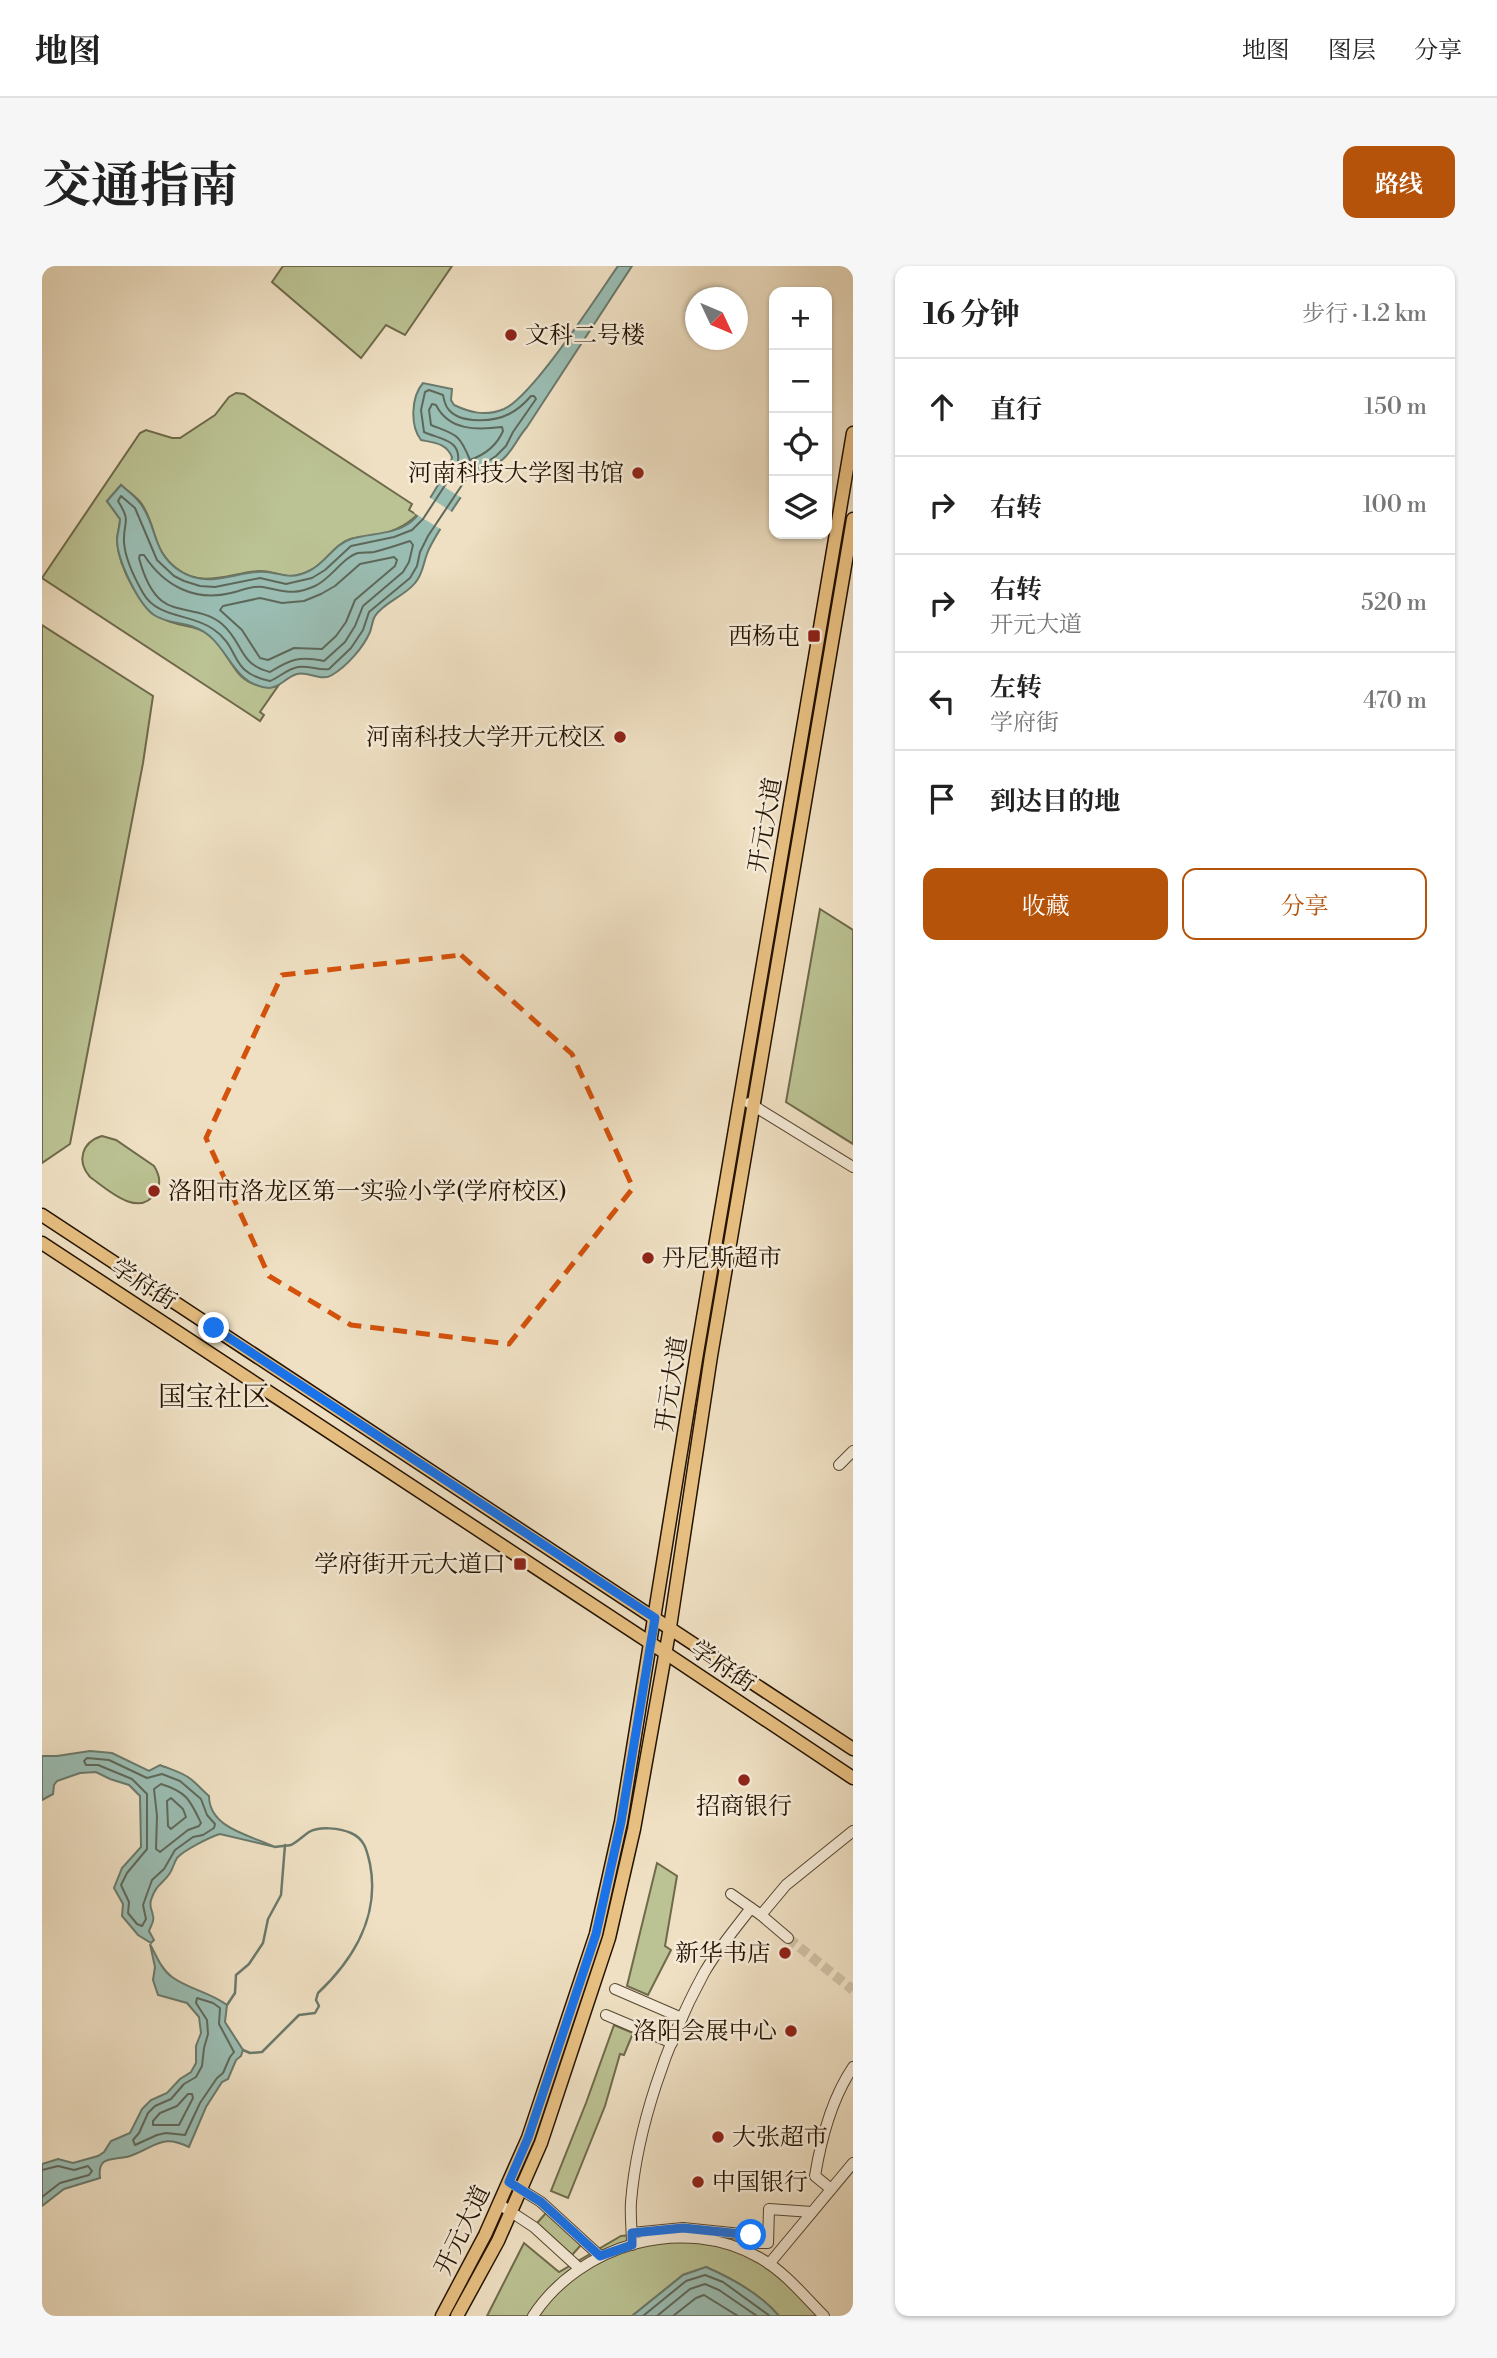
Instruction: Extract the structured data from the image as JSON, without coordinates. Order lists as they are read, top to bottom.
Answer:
{
  "streets": {
    "main road": ["开元大道", "学府街"]
  },
  "crossings": [
    ["开元大道", "学府街"]
  ],
  "districts": ["国宝社区"],
  "places": {
    "other": [
      "文科二号楼",
      "河南科技大学图书馆",
      "河南科技大学开元校区",
      "洛阳市洛龙区第一实验小学(学府校区)",
      "丹尼斯超市",
      "招商银行",
      "新华书店",
      "洛阳会展中心",
      "大张超市",
      "中国银行"
    ],
    "transit": ["西杨屯", "学府街开元大道口"]
  },
  "north": "bottom right",
  "page": {
    "header": "地图",
    "nav": ["地图", "图层", "分享"],
    "title": "交通指南",
    "buttons": [
      "路线",
      ["收藏", "分享"]
    ],
    "heading": ["16 分钟", "步行 · 1.2 km"],
    "map_buttons": ["+", "−"],
    "list": [
      ["直行", "150 m"],
      ["右转", "100 m"],
      ["右转", "开元大道", "520 m"],
      ["左转", "学府街", "470 m"],
      "到达目的地"
    ]
  }
}
